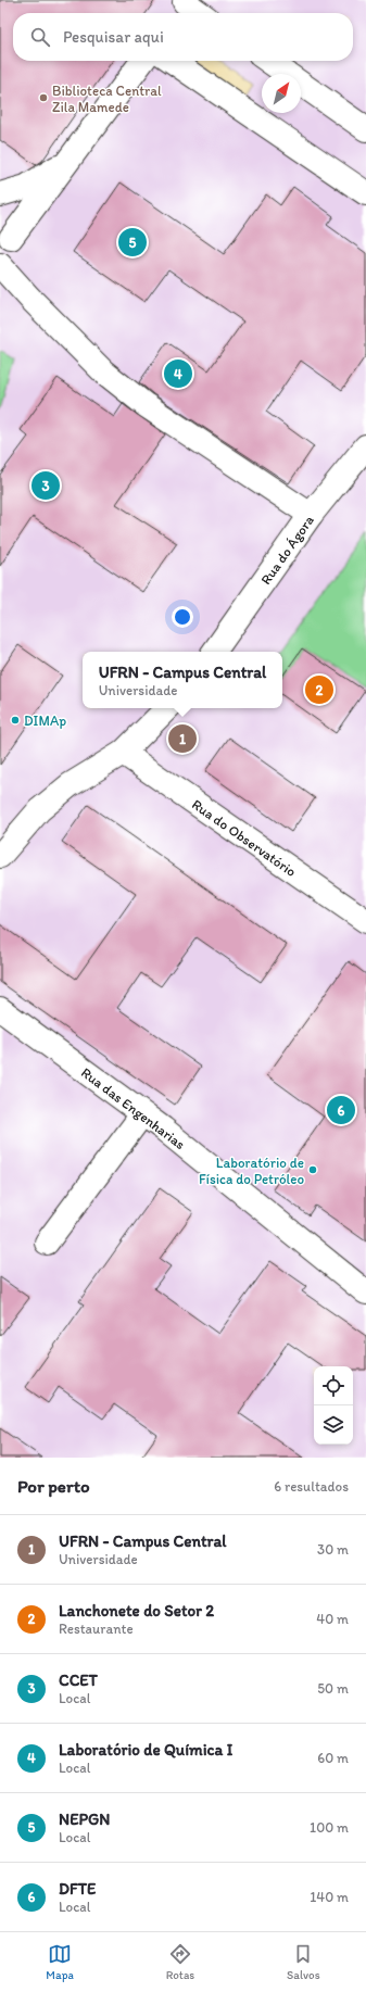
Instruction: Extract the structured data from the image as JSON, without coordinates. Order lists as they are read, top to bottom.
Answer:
{
  "streets": {
    "lane": ["Rua do Ágora", "Rua do Observatório", "Rua das Engenharias"]
  },
  "places": ["Biblioteca Central Zila Mamede", "DIMAp", "Laboratório de Física do Petróleo"],
  "north": "top right",
  "page": {
    "search": "Pesquisar aqui",
    "pins": [
      "5",
      "4",
      "3",
      "2",
      "1",
      "6"
    ],
    "popup": ["UFRN - Campus Central", "Universidade"],
    "heading": ["Por perto", "6 resultados"],
    "list": [
      {
        "mark": "1",
        "name": "UFRN - Campus Central",
        "note": "Universidade",
        "value": "30 m"
      },
      {
        "mark": "2",
        "name": "Lanchonete do Setor 2",
        "note": "Restaurante",
        "value": "40 m"
      },
      {
        "mark": "3",
        "name": "CCET",
        "note": "Local",
        "value": "50 m"
      },
      {
        "mark": "4",
        "name": "Laboratório de Química I",
        "note": "Local",
        "value": "60 m"
      },
      {
        "mark": "5",
        "name": "NEPGN",
        "note": "Local",
        "value": "100 m"
      },
      {
        "mark": "6",
        "name": "DFTE",
        "note": "Local",
        "value": "140 m"
      }
    ],
    "nav": ["Mapa", "Rotas", "Salvos"]
  }
}
